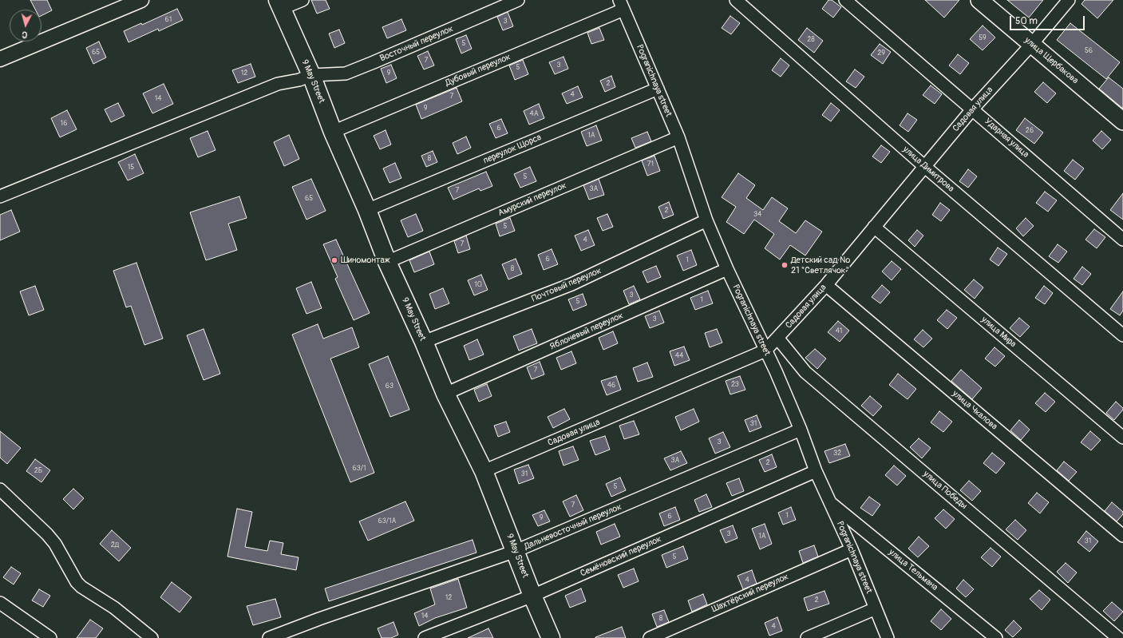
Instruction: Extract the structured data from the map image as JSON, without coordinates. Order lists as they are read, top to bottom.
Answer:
{
  "streets": {
    "main road": ["улица Щербакова", "9 May Street"],
    "street": [
      "Восточный переулок",
      "Дубовый переулок",
      "Pogranichnaya street",
      "Садовая улица",
      "Ударная улица",
      "переулок Щорса",
      "улица Димитрова",
      "Амурский переулок",
      "Почтовый переулок",
      "Яблоневый переулок",
      "улица Мира",
      "улица Чкалова",
      "улица Победы",
      "Дальневосточный переулок",
      "Семёновский переулок",
      "улица Тельмана",
      "Шахтёрский переулок"
    ]
  },
  "crossings": [
    ["Восточный переулок", "9 May Street"],
    ["улица Щербакова", "Садовая улица"],
    ["Дубовый переулок", "Pogranichnaya street"],
    ["Дубовый переулок", "9 May Street"],
    ["Pogranichnaya street", "Садовая улица"],
    ["Pogranichnaya street", "переулок Щорса"],
    ["Pogranichnaya street", "Амурский переулок"],
    ["Pogranichnaya street", "Почтовый переулок"],
    ["Pogranichnaya street", "Яблоневый переулок"],
    ["Pogranichnaya street", "Дальневосточный переулок"],
    ["Pogranichnaya street", "Семёновский переулок"],
    ["Pogranichnaya street", "улица Тельмана"],
    ["Pogranichnaya street", "Шахтёрский переулок"],
    ["9 May Street", "Садовая улица"],
    ["9 May Street", "переулок Щорса"],
    ["9 May Street", "Амурский переулок"],
    ["9 May Street", "Почтовый переулок"],
    ["9 May Street", "Яблоневый переулок"],
    ["9 May Street", "Дальневосточный переулок"],
    ["9 May Street", "Семёновский переулок"],
    ["Садовая улица", "Ударная улица"],
    ["Садовая улица", "улица Димитрова"],
    ["Садовая улица", "улица Мира"],
    ["Садовая улица", "улица Чкалова"],
    ["Садовая улица", "улица Победы"]
  ],
  "places": ["Шиномонтаж", "Детский сад № 21 \"Светлячок\""],
  "house_numbers": [
    "61",
    "3",
    "59",
    "28",
    "5",
    "56",
    "65",
    "29",
    "7",
    "3",
    "5",
    "12",
    "9",
    "2",
    "4",
    "7",
    "14",
    "9",
    "4А",
    "16",
    "6",
    "26",
    "1А",
    "8",
    "71",
    "15",
    "5",
    "3А",
    "7",
    "65",
    "2",
    "34",
    "5",
    "4",
    "7",
    "6",
    "1",
    "8",
    "10",
    "3",
    "1",
    "5",
    "3",
    "41",
    "44",
    "7",
    "23",
    "46",
    "63",
    "31",
    "3",
    "32",
    "3А",
    "2",
    "63/1",
    "2Б",
    "31",
    "5",
    "7",
    "1",
    "6",
    "9",
    "63/1А",
    "3",
    "1А",
    "31",
    "2Д",
    "5",
    "4",
    "12",
    "2",
    "14",
    "8",
    "4"
  ],
  "scale_bar": "50 m",
  "north": "bottom"
}
